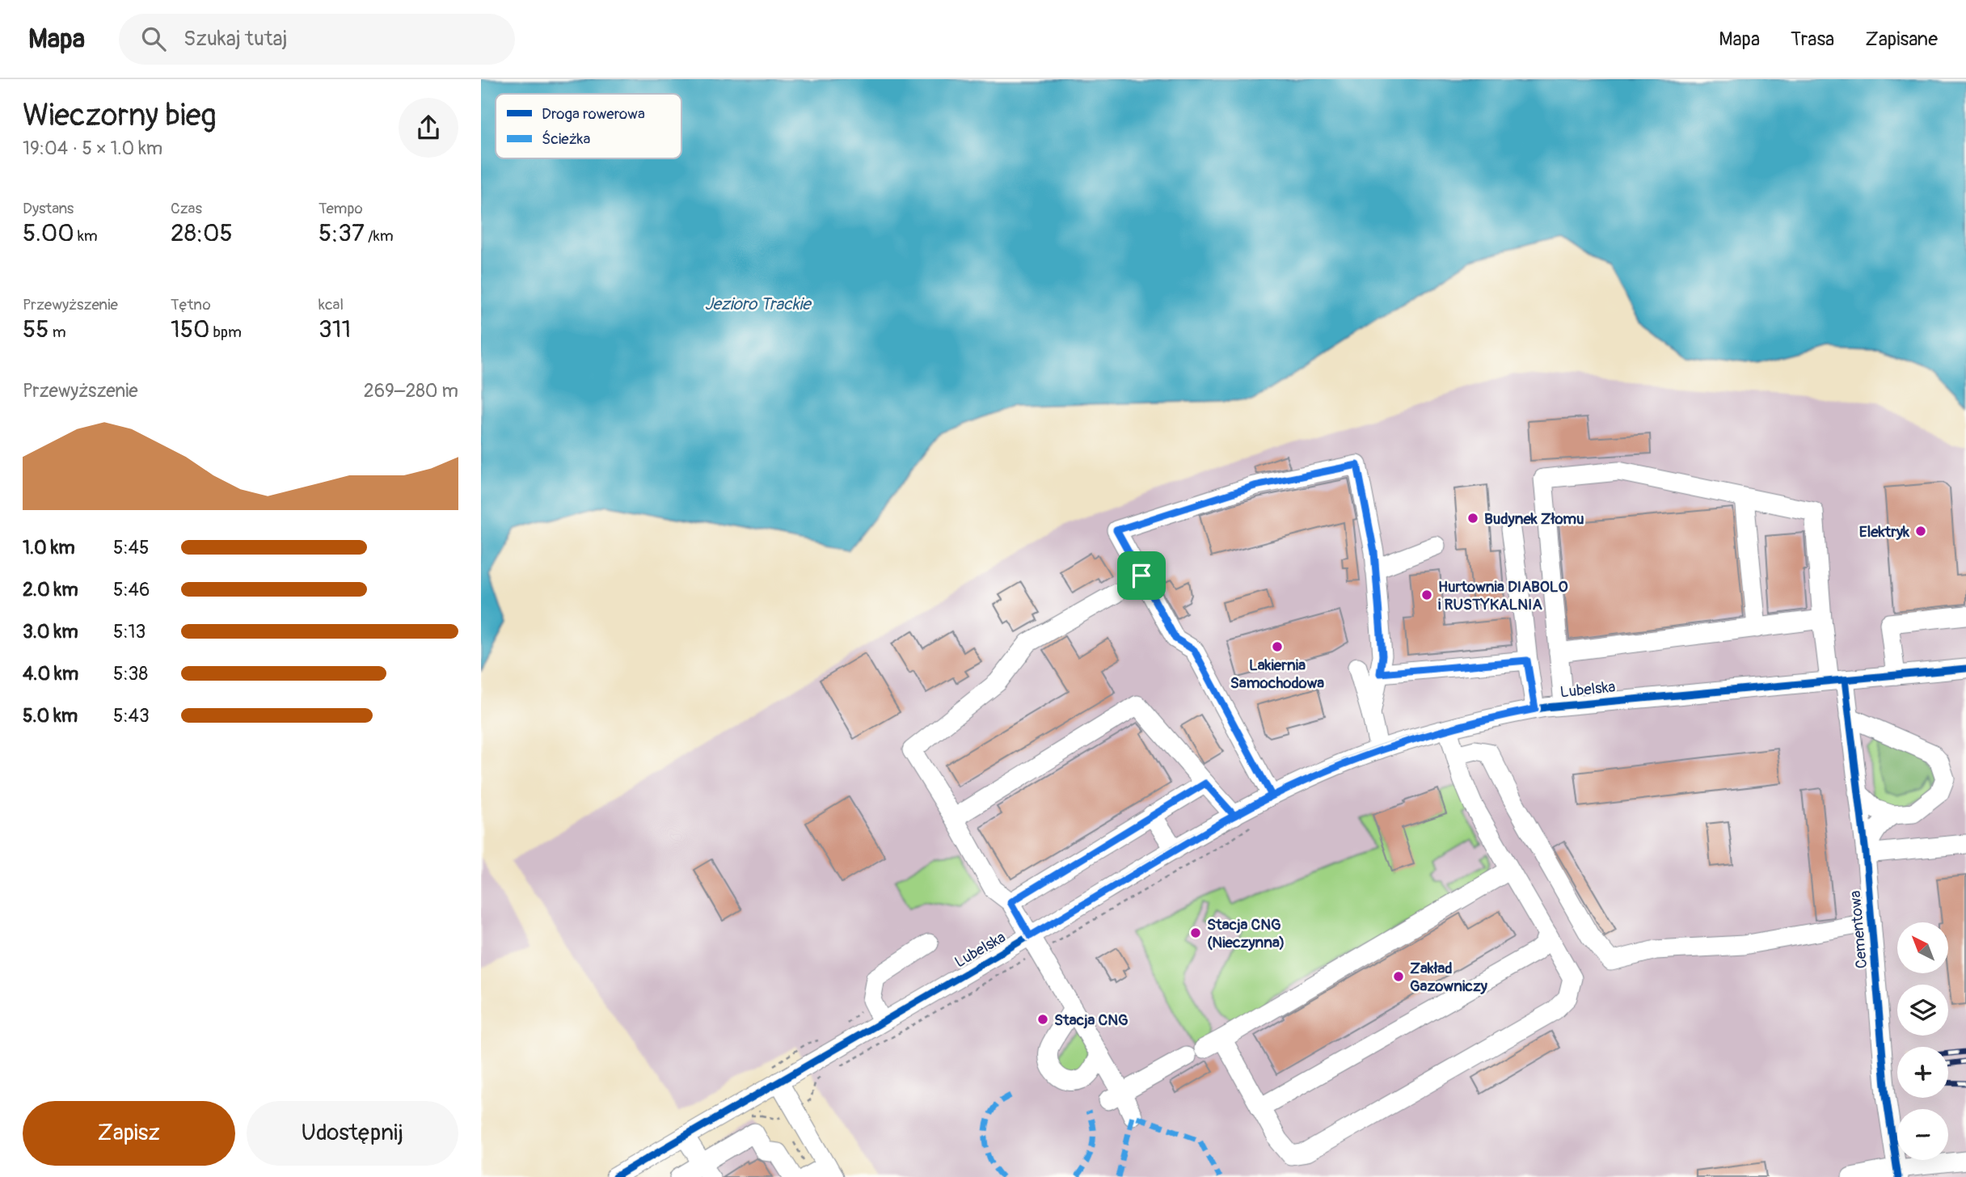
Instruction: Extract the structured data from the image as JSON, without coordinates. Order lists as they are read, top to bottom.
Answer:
{
  "streets": {
    "street": ["Lubelska", "Cementowa"]
  },
  "crossings": [
    ["Lubelska", "Cementowa"]
  ],
  "water": ["Jezioro Trackie"],
  "places": [
    "Budynek Złomu",
    "Elektryk",
    "Hurtownia DIABOLO i RUSTYKALNIA",
    "Lakiernia Samochodowa",
    "Stacja CNG (Nieczynna)",
    "Zakład Gazowniczy",
    "Stacja CNG"
  ],
  "legend": ["Droga rowerowa", "Ścieżka"],
  "north": "top left",
  "page": {
    "header": "Mapa",
    "search": "Szukaj tutaj",
    "nav": ["Mapa", "Trasa", "Zapisane"],
    "heading": ["Wieczorny bieg", "19:04 · 5 × 1.0 km"],
    "stats": [
      ["Dystans", "5.00 km"],
      ["Czas", "28:05"],
      ["Tempo", "5:37 /km"],
      ["Przewyższenie", "55 m"],
      ["Tętno", "150 bpm"],
      ["kcal", "311"]
    ],
    "chart": ["Przewyższenie", "269–280 m"],
    "list": [
      {
        "name": "1.0 km",
        "note": "5:45"
      },
      {
        "name": "2.0 km",
        "note": "5:46"
      },
      {
        "name": "3.0 km",
        "note": "5:13"
      },
      {
        "name": "4.0 km",
        "note": "5:38"
      },
      {
        "name": "5.0 km",
        "note": "5:43"
      }
    ],
    "map_buttons": ["+", "−"],
    "buttons": ["Zapisz", "Udostępnij"]
  }
}
